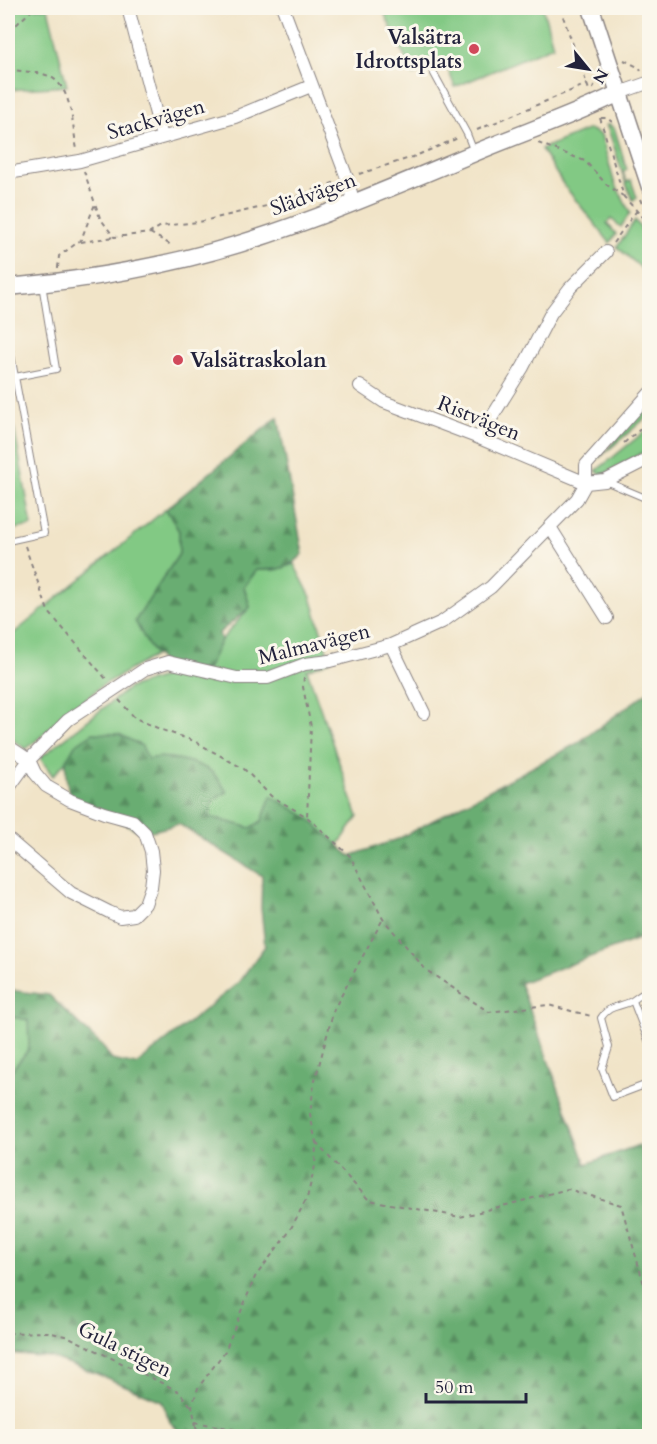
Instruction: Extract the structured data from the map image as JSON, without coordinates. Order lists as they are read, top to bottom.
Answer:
{
  "streets": {
    "street": [
      "Stackvägen",
      "Slädvägen",
      "Ristvägen",
      "Malmavägen"
    ],
    "path": ["Gula stigen"]
  },
  "crossings": [
    ["Ristvägen", "Malmavägen"]
  ],
  "places": ["Valsätra Idrottsplats", "Valsätraskolan"],
  "scale_bar": "50 m",
  "north": "bottom right"
}
